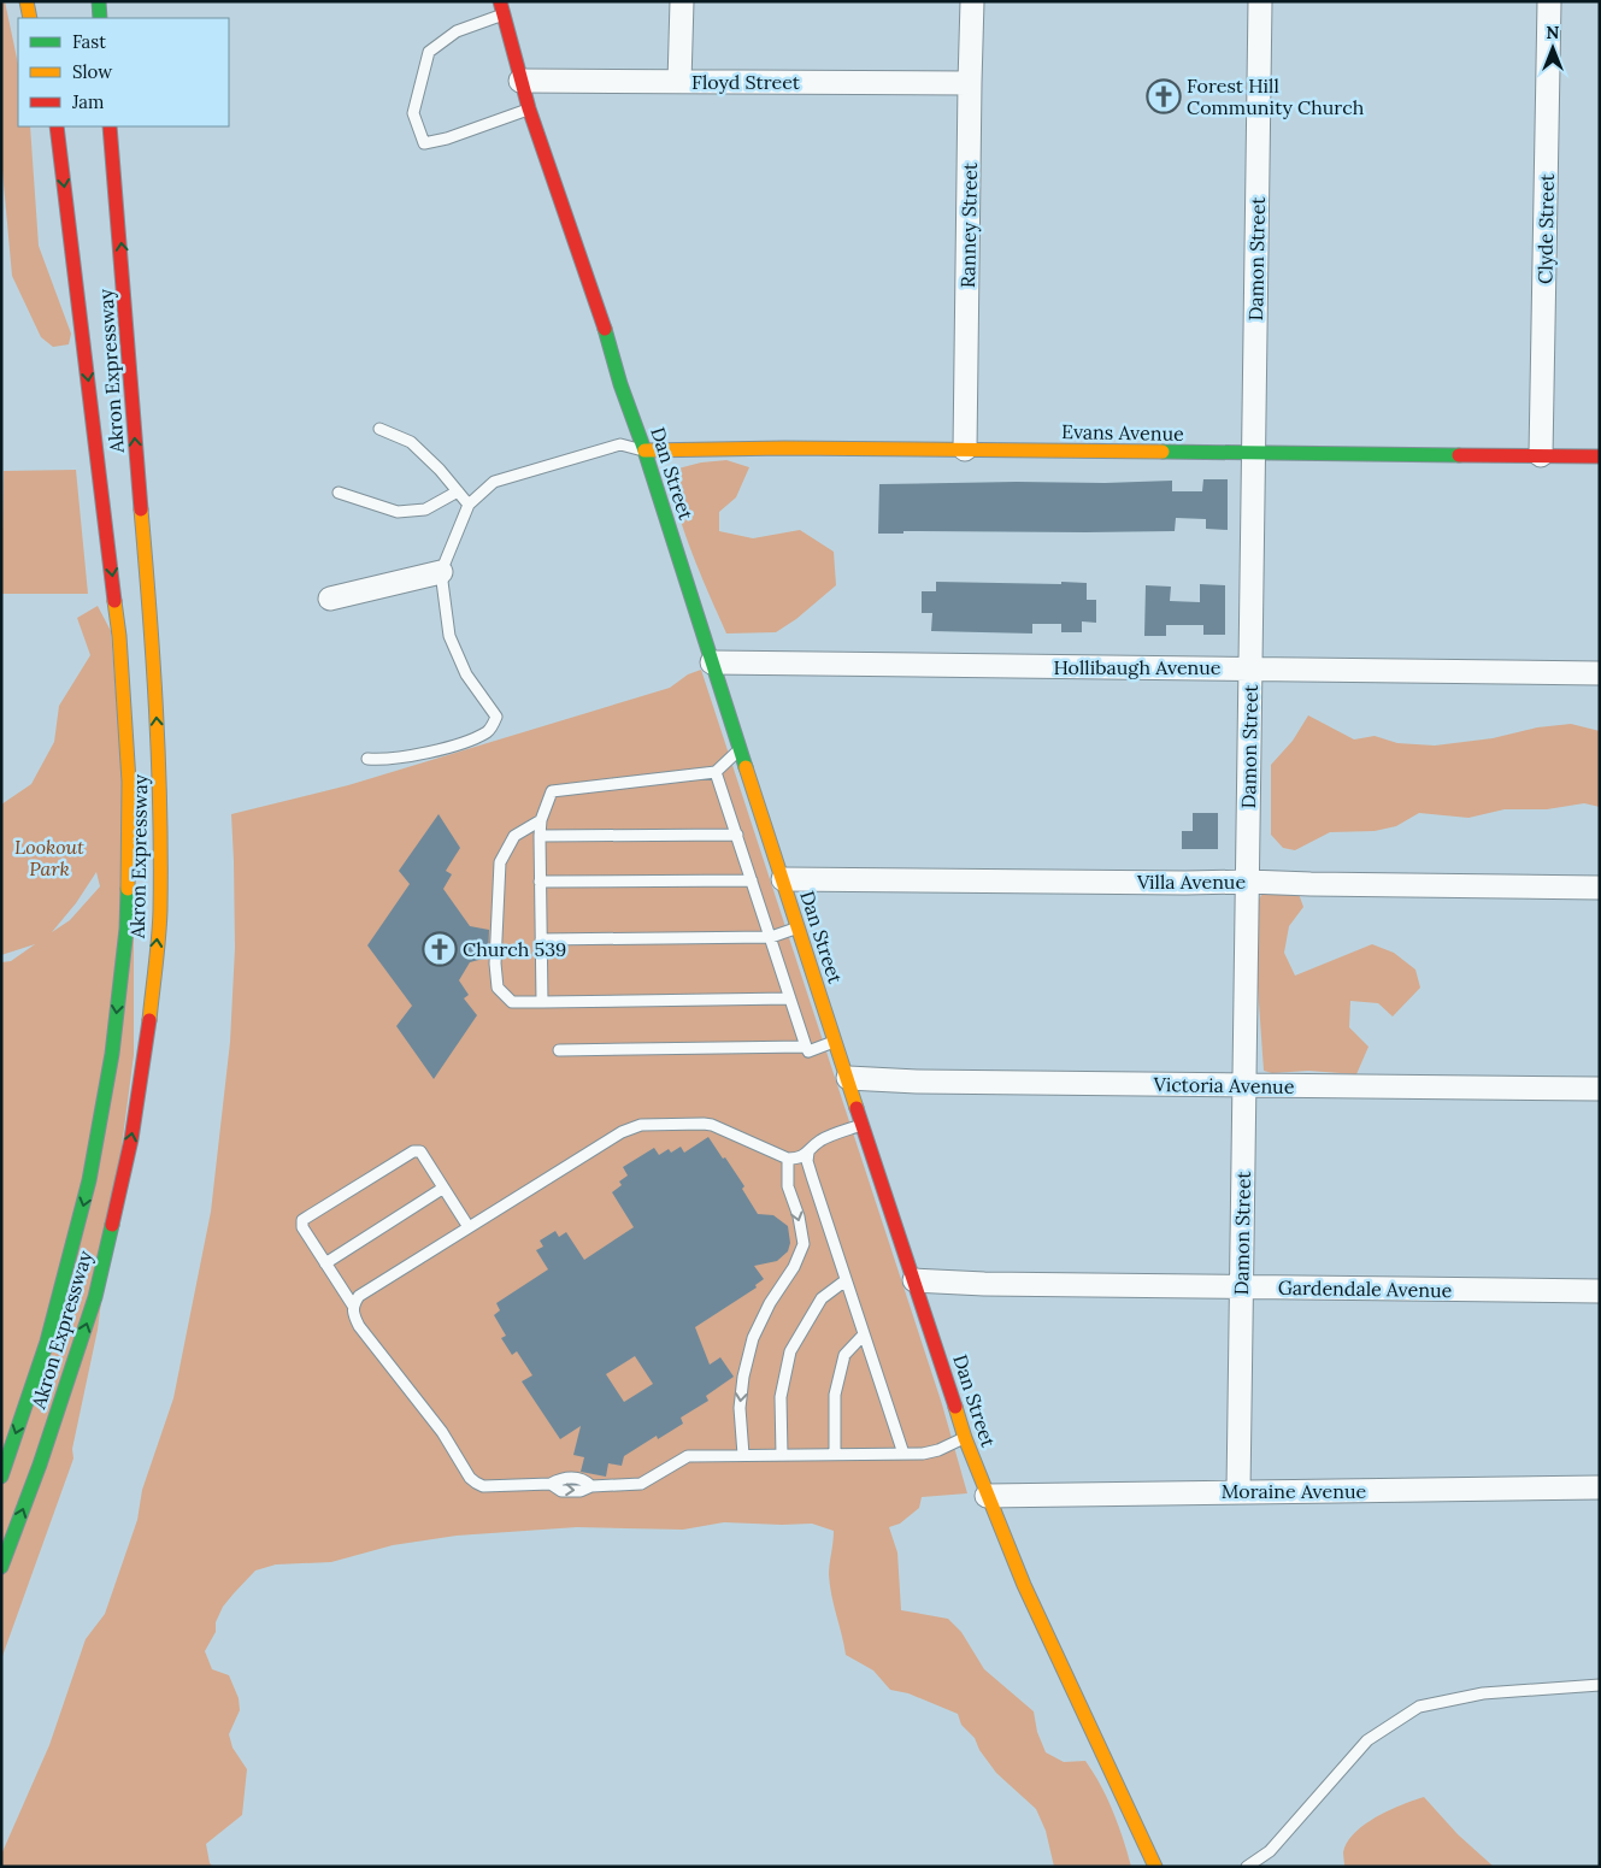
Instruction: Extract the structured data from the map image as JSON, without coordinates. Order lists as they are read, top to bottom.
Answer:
{
  "streets": {
    "main road": ["Akron Expressway", "Evans Avenue", "Dan Street"],
    "street": [
      "Floyd Street",
      "Ranney Street",
      "Clyde Street",
      "Damon Street",
      "Hollibaugh Avenue",
      "Villa Avenue",
      "Victoria Avenue",
      "Gardendale Avenue",
      "Moraine Avenue"
    ]
  },
  "crossings": [
    ["Floyd Street", "Ranney Street"],
    ["Floyd Street", "Dan Street"],
    ["Ranney Street", "Evans Avenue"],
    ["Clyde Street", "Evans Avenue"],
    ["Damon Street", "Evans Avenue"],
    ["Damon Street", "Hollibaugh Avenue"],
    ["Damon Street", "Villa Avenue"],
    ["Damon Street", "Victoria Avenue"],
    ["Damon Street", "Gardendale Avenue"],
    ["Damon Street", "Moraine Avenue"],
    ["Evans Avenue", "Dan Street"],
    ["Dan Street", "Hollibaugh Avenue"],
    ["Dan Street", "Villa Avenue"],
    ["Dan Street", "Victoria Avenue"],
    ["Dan Street", "Gardendale Avenue"],
    ["Dan Street", "Moraine Avenue"]
  ],
  "parks": ["Lookout Park"],
  "places": {
    "church": ["Forest Hill Community Church", "Church 539"]
  },
  "legend": ["Fast", "Slow", "Jam"],
  "north": "top"
}
